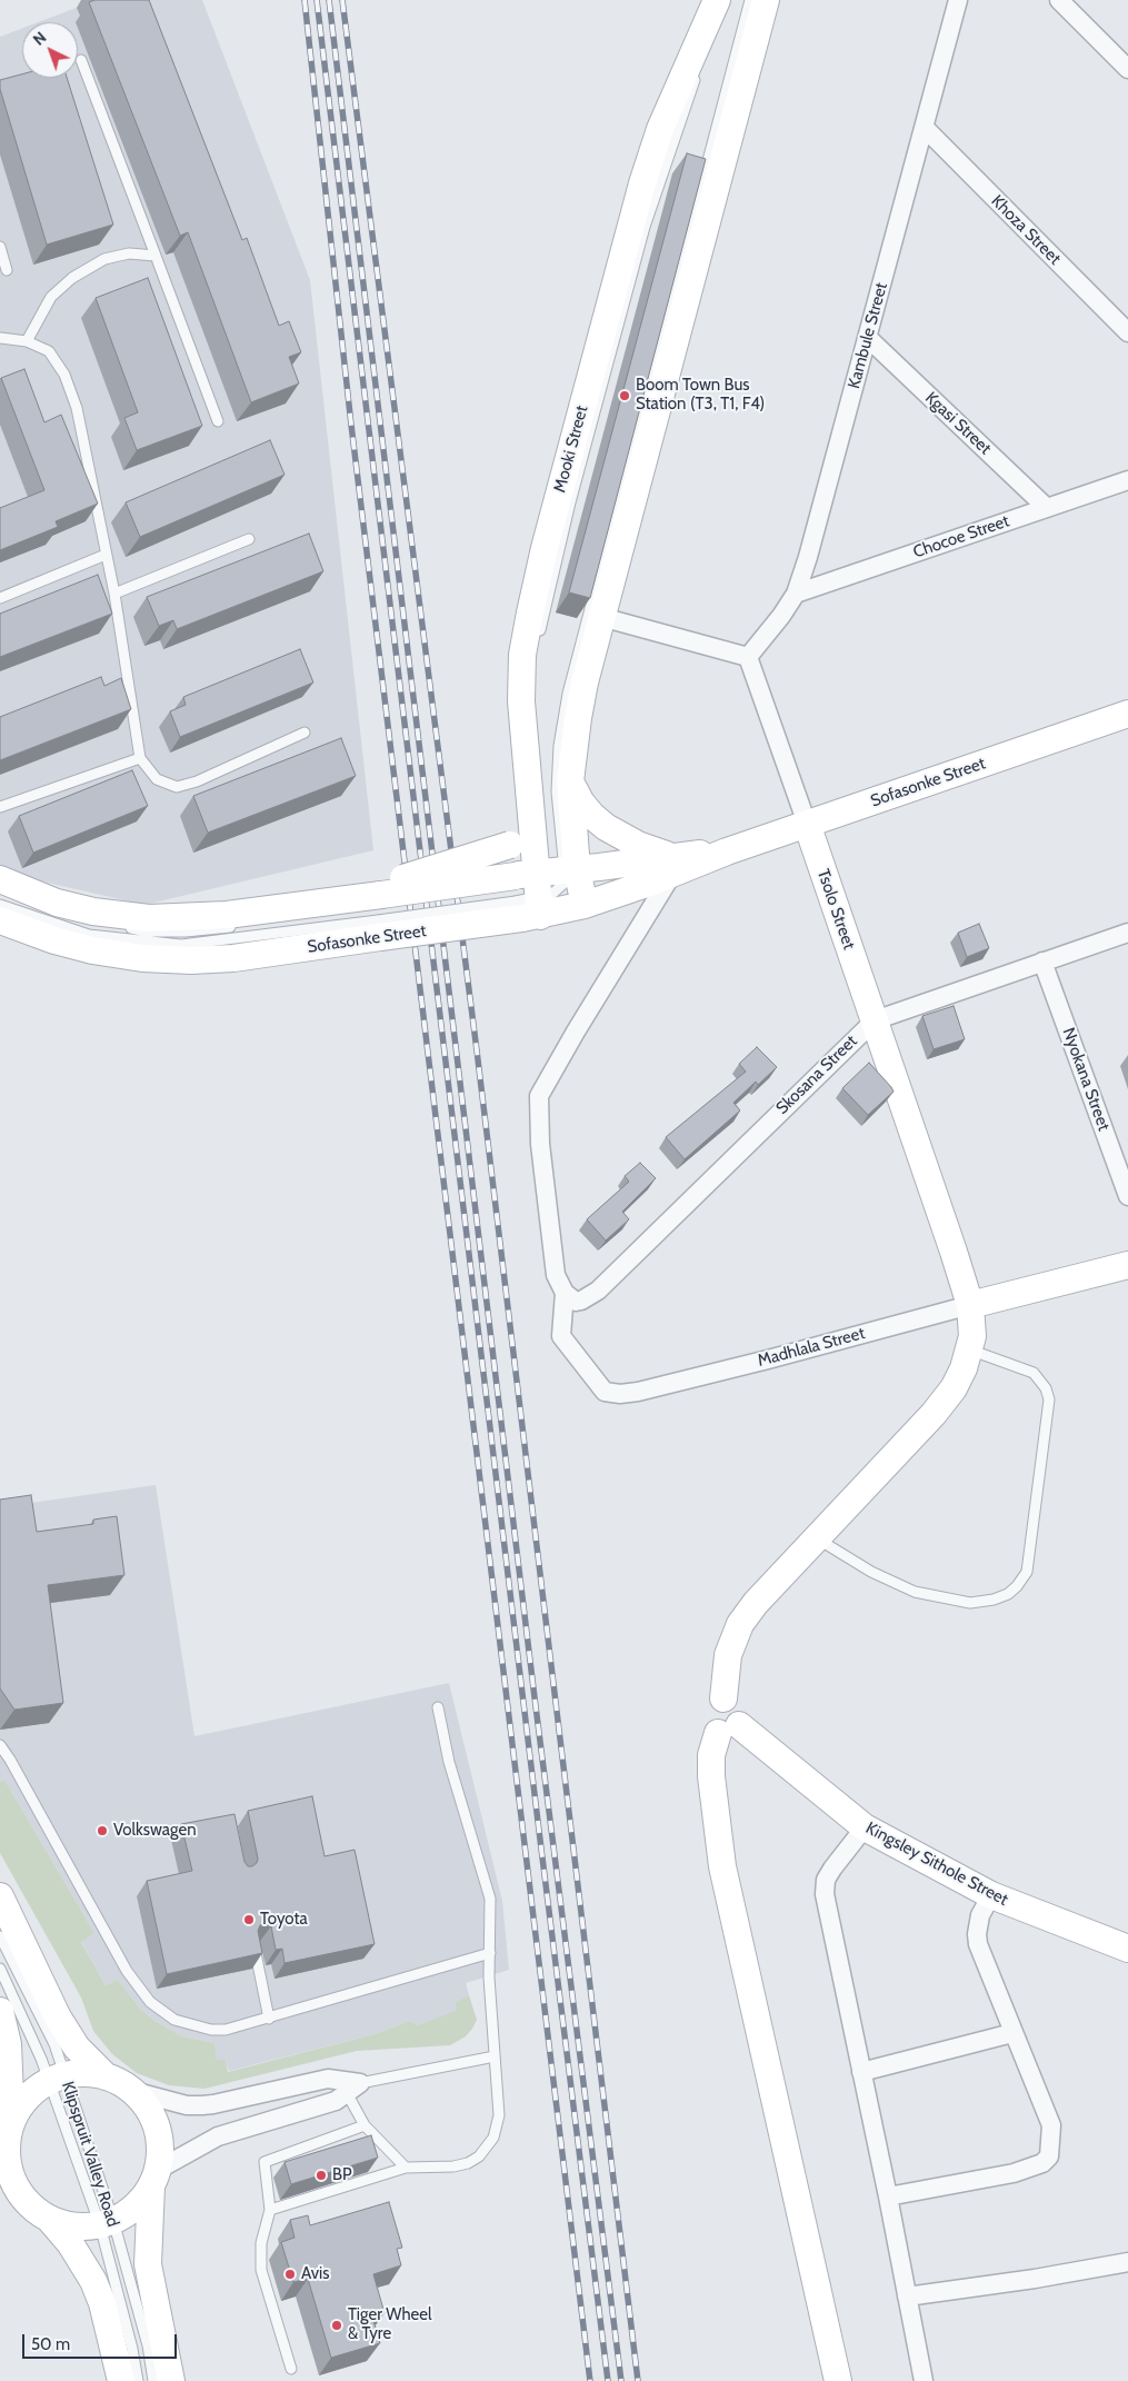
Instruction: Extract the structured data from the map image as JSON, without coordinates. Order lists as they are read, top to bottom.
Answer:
{
  "streets": {
    "main road": [
      "Mooki Street",
      "Sofasonke Street",
      "Tsolo Street",
      "Madhlala Street",
      "Kingsley Sithole Street",
      "Klipspruit Valley Road"
    ],
    "street": [
      "Khoza Street",
      "Kambule Street",
      "Kgasi Street",
      "Chocoe Street",
      "Skosana Street",
      "Nyokana Street"
    ]
  },
  "crossings": [
    ["Khoza Street", "Kambule Street"],
    ["Kambule Street", "Kgasi Street"],
    ["Kambule Street", "Chocoe Street"],
    ["Kambule Street", "Tsolo Street"],
    ["Kgasi Street", "Chocoe Street"],
    ["Mooki Street", "Sofasonke Street"],
    ["Sofasonke Street", "Tsolo Street"],
    ["Tsolo Street", "Skosana Street"],
    ["Tsolo Street", "Madhlala Street"],
    ["Tsolo Street", "Kingsley Sithole Street"],
    ["Skosana Street", "Nyokana Street"],
    ["Skosana Street", "Madhlala Street"]
  ],
  "places": [
    "Boom Town Bus Station (T3, T1, F4)",
    "Volkswagen",
    "Toyota",
    "BP",
    "Avis",
    "Tiger Wheel & Tyre"
  ],
  "scale_bar": "50 m",
  "north": "top left"
}
